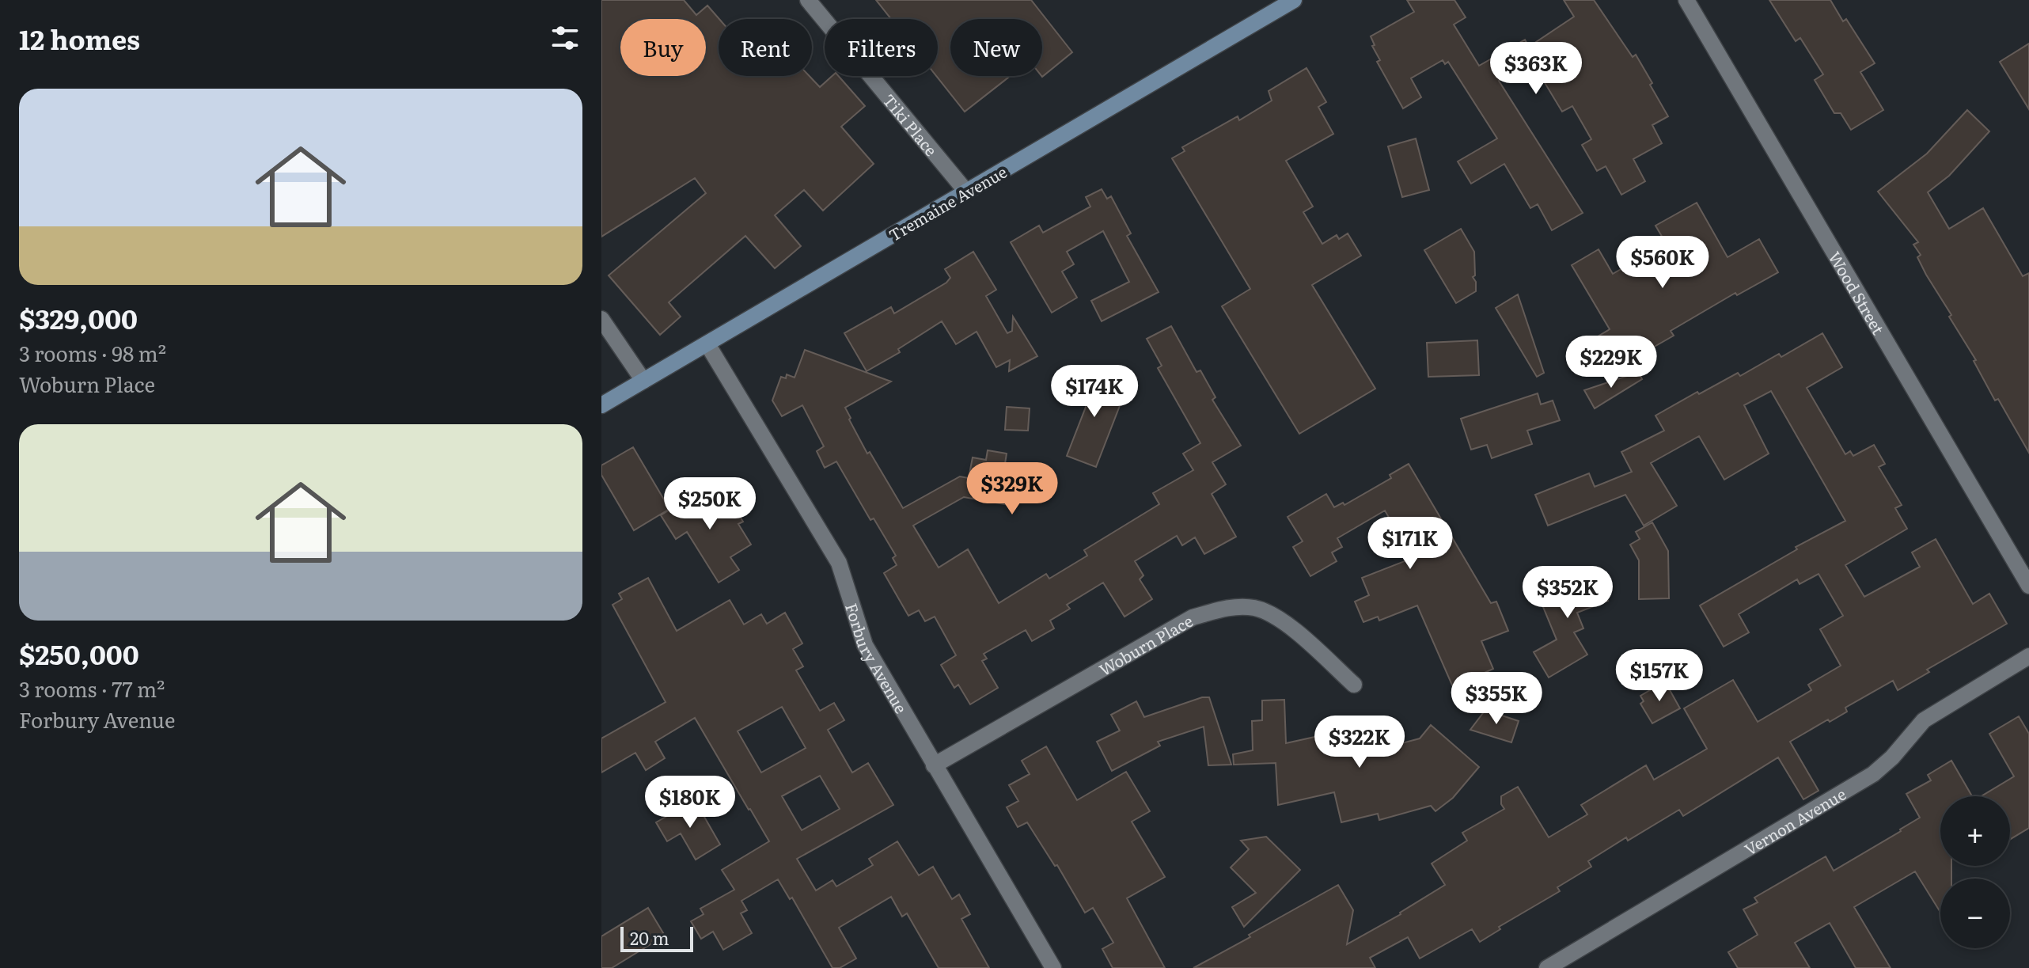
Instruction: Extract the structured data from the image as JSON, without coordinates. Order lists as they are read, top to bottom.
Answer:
{
  "streets": {
    "main road": ["Tremaine Avenue"],
    "street": [
      "Tiki Place",
      "Wood Street",
      "Woburn Place",
      "Forbury Avenue",
      "Vernon Avenue"
    ]
  },
  "crossings": [
    ["Tiki Place", "Tremaine Avenue"],
    ["Tremaine Avenue", "Forbury Avenue"],
    ["Woburn Place", "Forbury Avenue"]
  ],
  "scale_bar": "20 m",
  "page": {
    "heading": "12 homes",
    "chip": [
      "Buy",
      "Rent",
      "Filters",
      "New"
    ],
    "price": [
      "$363K",
      "$560K",
      "$229K",
      "$174K",
      "$329K",
      "$250K",
      "$171K",
      "$352K",
      "$157K",
      "$355K",
      "$322K",
      "$180K"
    ],
    "list": [
      {
        "name": "$329,000",
        "note": "3 rooms · 98 m² · Woburn Place"
      },
      {
        "name": "$250,000",
        "note": "3 rooms · 77 m² · Forbury Avenue"
      }
    ],
    "map_buttons": ["+", "−"],
    "scale": "20 m"
  }
}
